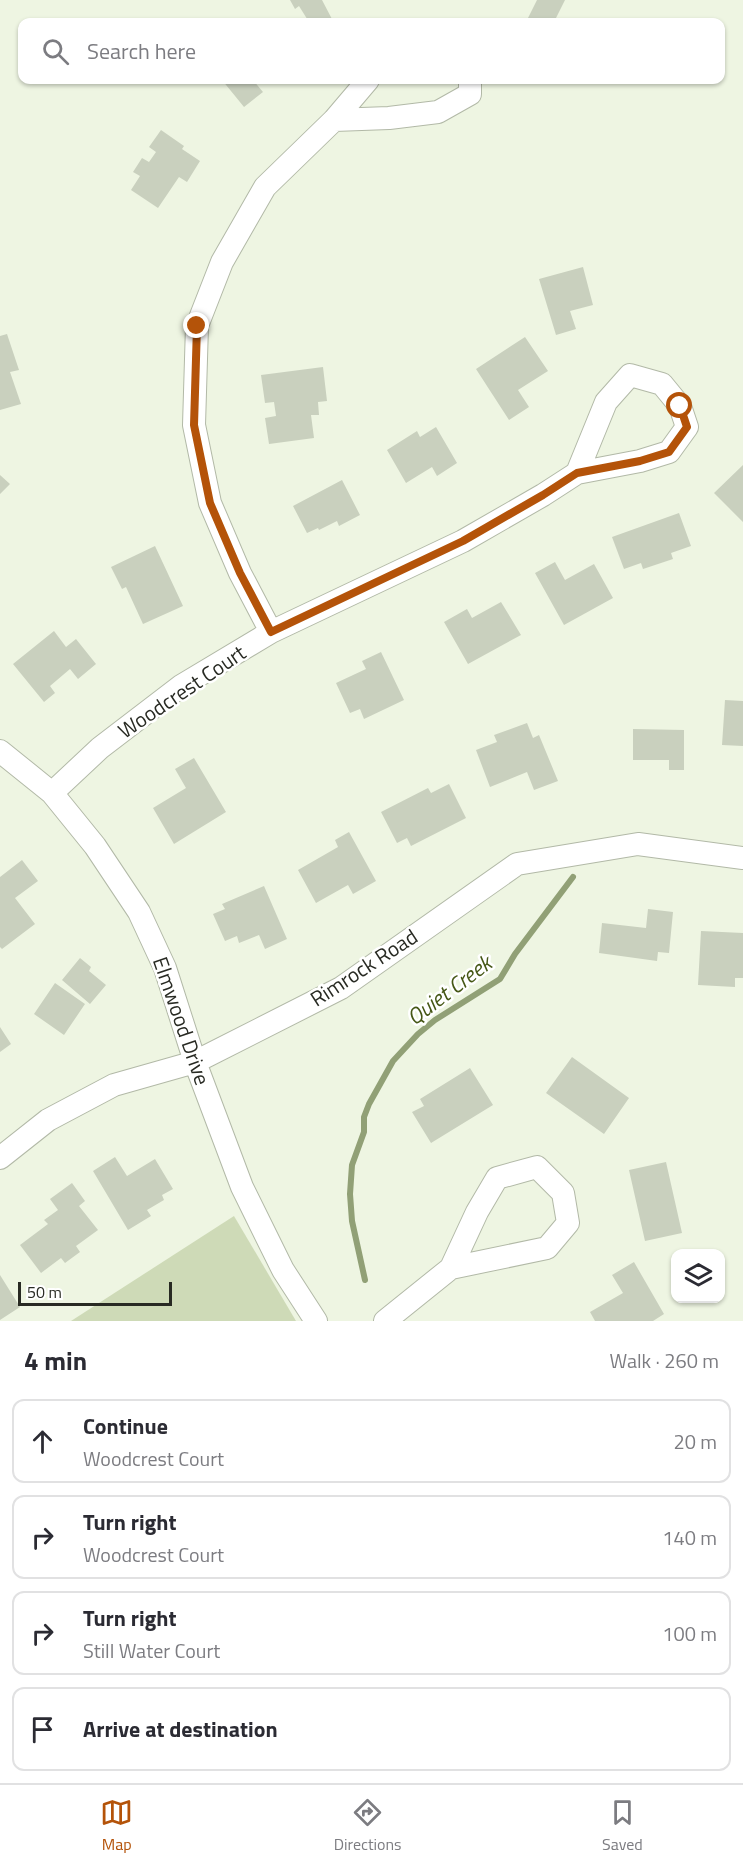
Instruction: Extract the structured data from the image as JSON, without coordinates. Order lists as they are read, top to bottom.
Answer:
{
  "streets": {
    "street": ["Woodcrest Court", "Rimrock Road", "Elmwood Drive"]
  },
  "crossings": [
    ["Woodcrest Court", "Elmwood Drive"],
    ["Rimrock Road", "Elmwood Drive"]
  ],
  "water": ["Quiet Creek"],
  "scale_bar": "50 m",
  "page": {
    "search": "Search here",
    "scale": "50 m",
    "heading": ["4 min", "Walk · 260 m"],
    "list": [
      ["Continue", "Woodcrest Court", "20 m"],
      ["Turn right", "Woodcrest Court", "140 m"],
      ["Turn right", "Still Water Court", "100 m"],
      "Arrive at destination"
    ],
    "nav": ["Map", "Directions", "Saved"]
  }
}
